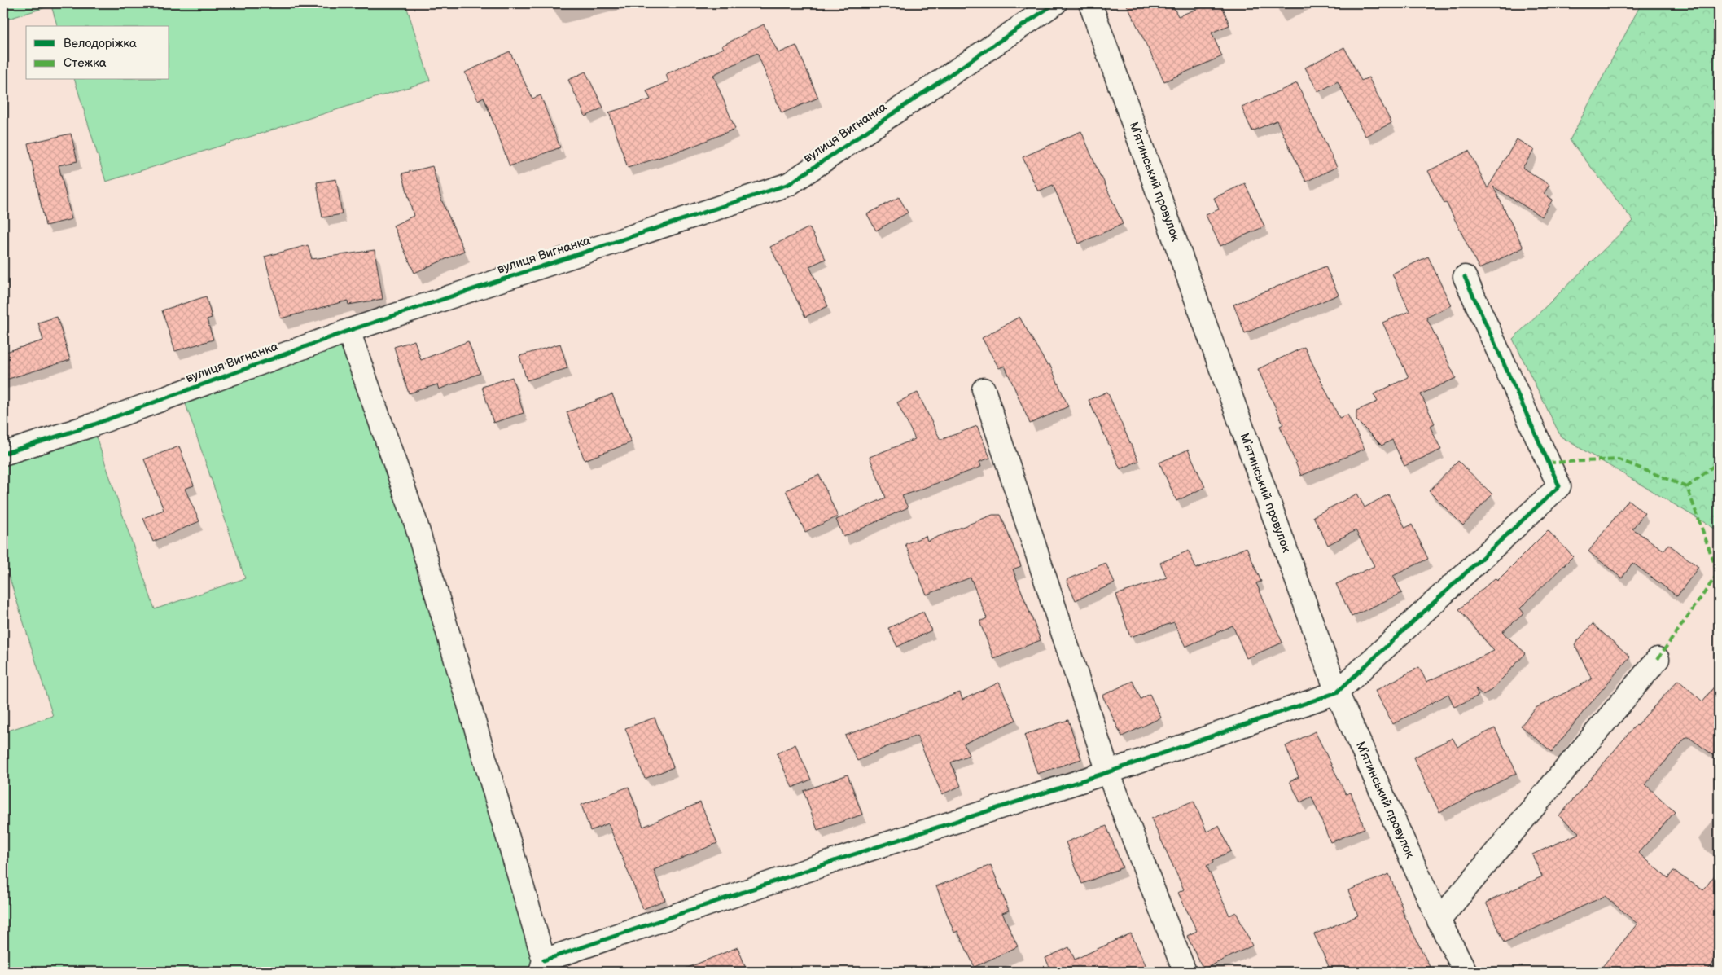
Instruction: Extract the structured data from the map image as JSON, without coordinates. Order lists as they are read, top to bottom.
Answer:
{
  "streets": {
    "street": ["вулиця Вигнанка", "Мʼятинський провулок"]
  },
  "legend": ["Велодоріжка", "Стежка"]
}
